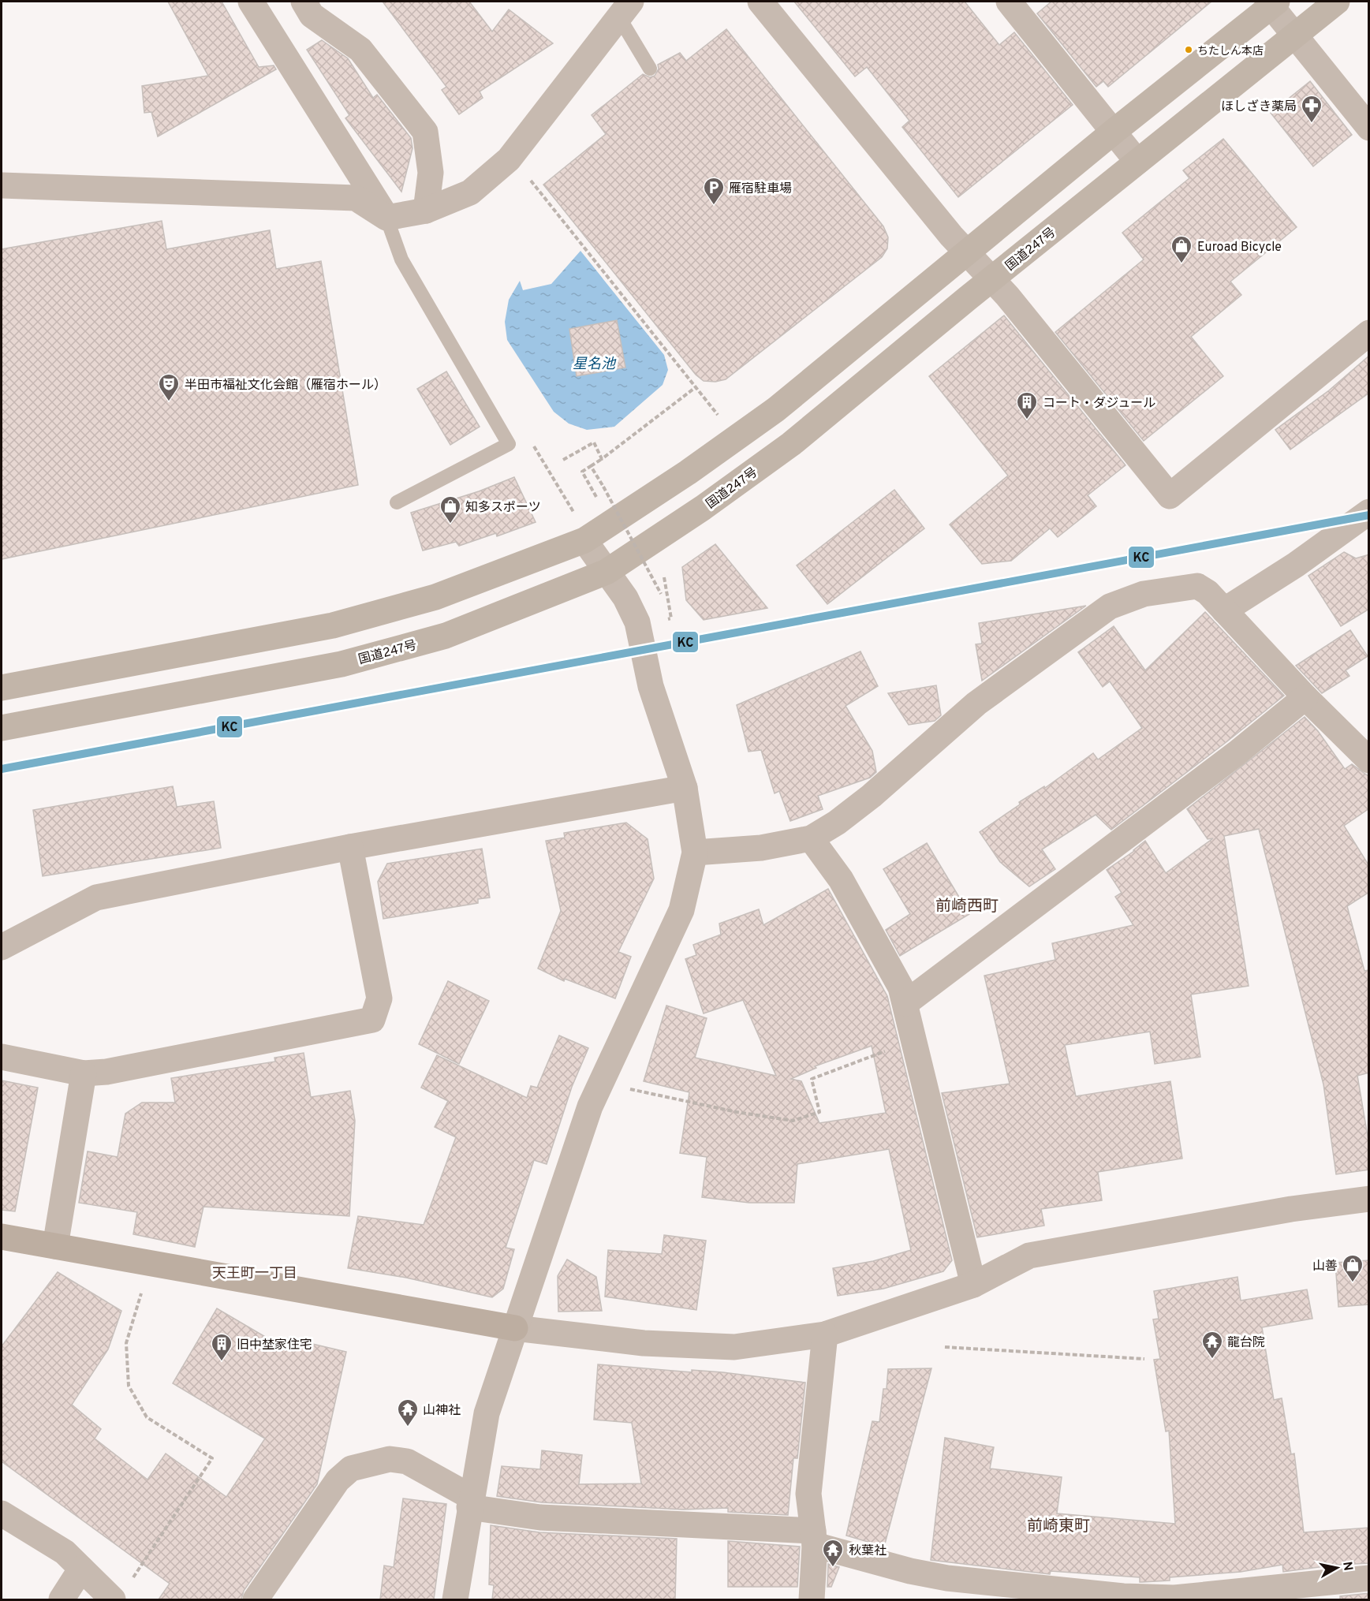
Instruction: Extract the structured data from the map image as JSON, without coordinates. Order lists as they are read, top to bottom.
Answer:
{
  "streets": {
    "highway": ["国道247号"]
  },
  "districts": ["前崎西町", "天王町一丁目", "前崎東町"],
  "water": ["星名池"],
  "places": {
    "other": ["ちたしん本店"],
    "pharmacy": ["ほしざき薬局"],
    "parking": ["雁宿駐車場"],
    "shop": ["Euroad Bicycle", "知多スポーツ", "山善"],
    "theatre": ["半田市福祉文化会館（雁宿ホール）"],
    "building": ["コート・ダジュール", "旧中埜家住宅"],
    "temple": ["龍台院", "山神社", "秋葉社"]
  },
  "lines": ["transit line KC"],
  "north": "right"
}
